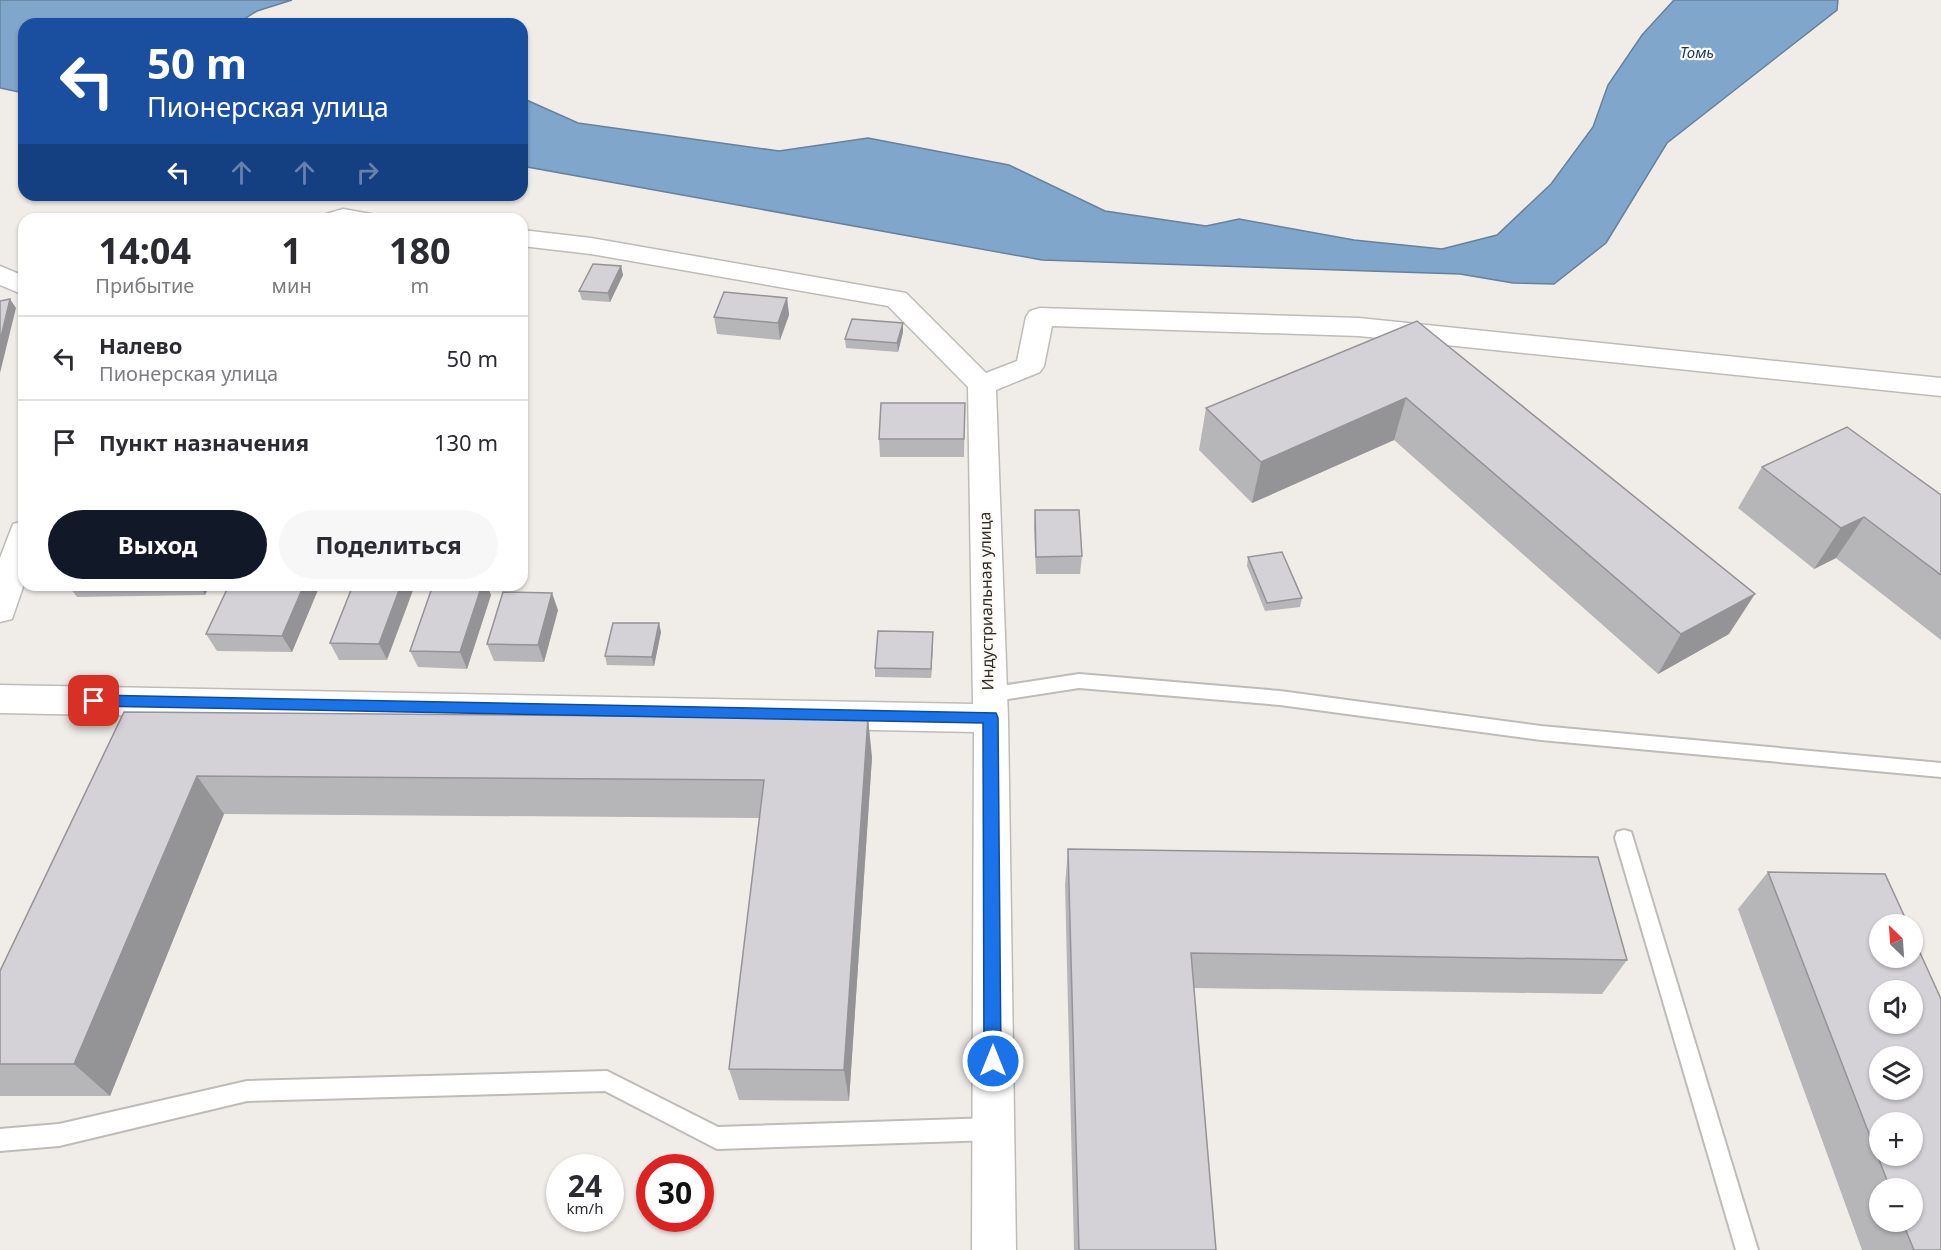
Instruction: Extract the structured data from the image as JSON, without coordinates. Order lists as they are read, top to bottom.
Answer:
{
  "streets": {
    "street": ["Индустриальная улица"]
  },
  "water": ["Томь"],
  "north": "top left",
  "page": {
    "turn": ["50 m", "Пионерская улица"],
    "eta": [
      "14:04",
      "Прибытие",
      "1",
      "мин",
      "180",
      "m"
    ],
    "list": [
      {
        "name": "Налево",
        "note": "Пионерская улица",
        "value": "50 m"
      },
      {
        "name": "Пункт назначения",
        "value": "130 m"
      }
    ],
    "buttons": ["Выход", "Поделиться"],
    "map_buttons": ["+", "−"],
    "speed": "24 km/h",
    "limit": "30"
  }
}
